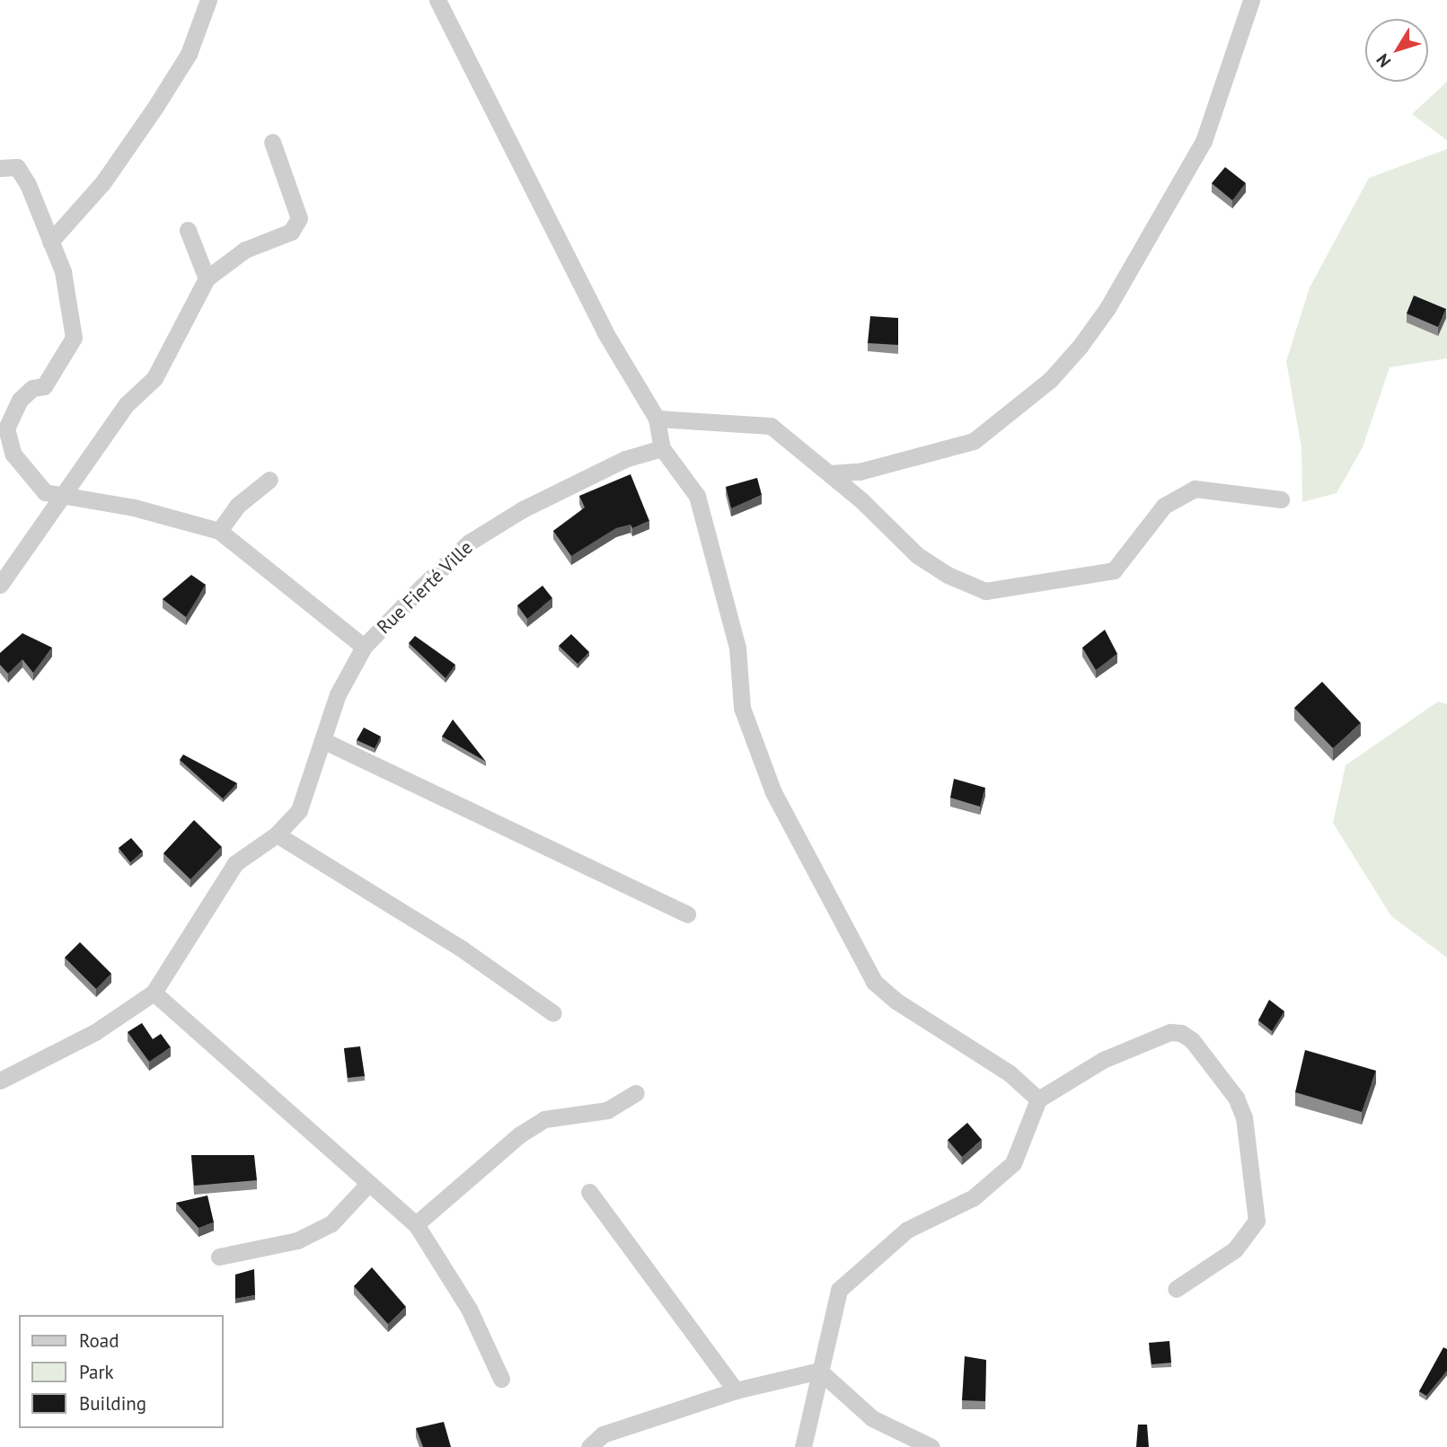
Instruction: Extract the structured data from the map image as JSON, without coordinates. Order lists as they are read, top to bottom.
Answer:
{
  "streets": {
    "street": ["Rue Fierté Ville"]
  },
  "legend": ["Road", "Park", "Building"],
  "north": "bottom left"
}
